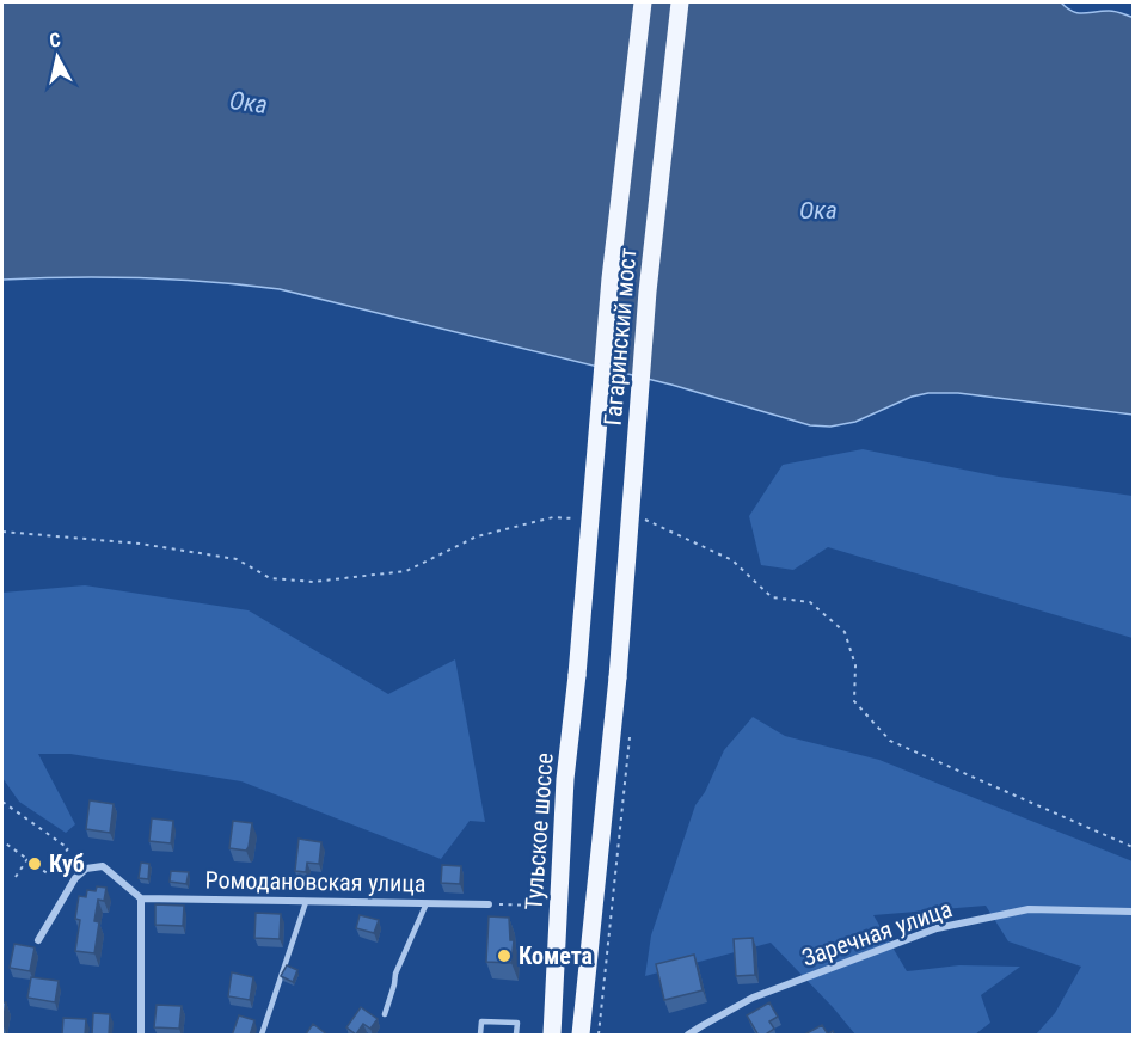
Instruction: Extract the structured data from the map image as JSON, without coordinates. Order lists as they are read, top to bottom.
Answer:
{
  "streets": {
    "main road": ["Гагаринский мост", "Тульское шоссе"],
    "street": ["Ромодановская улица", "Заречная улица"]
  },
  "crossings": [
    ["Гагаринский мост", "Тульское шоссе"]
  ],
  "water": ["Ока"],
  "places": ["Куб", "Комета"],
  "north": "top"
}
